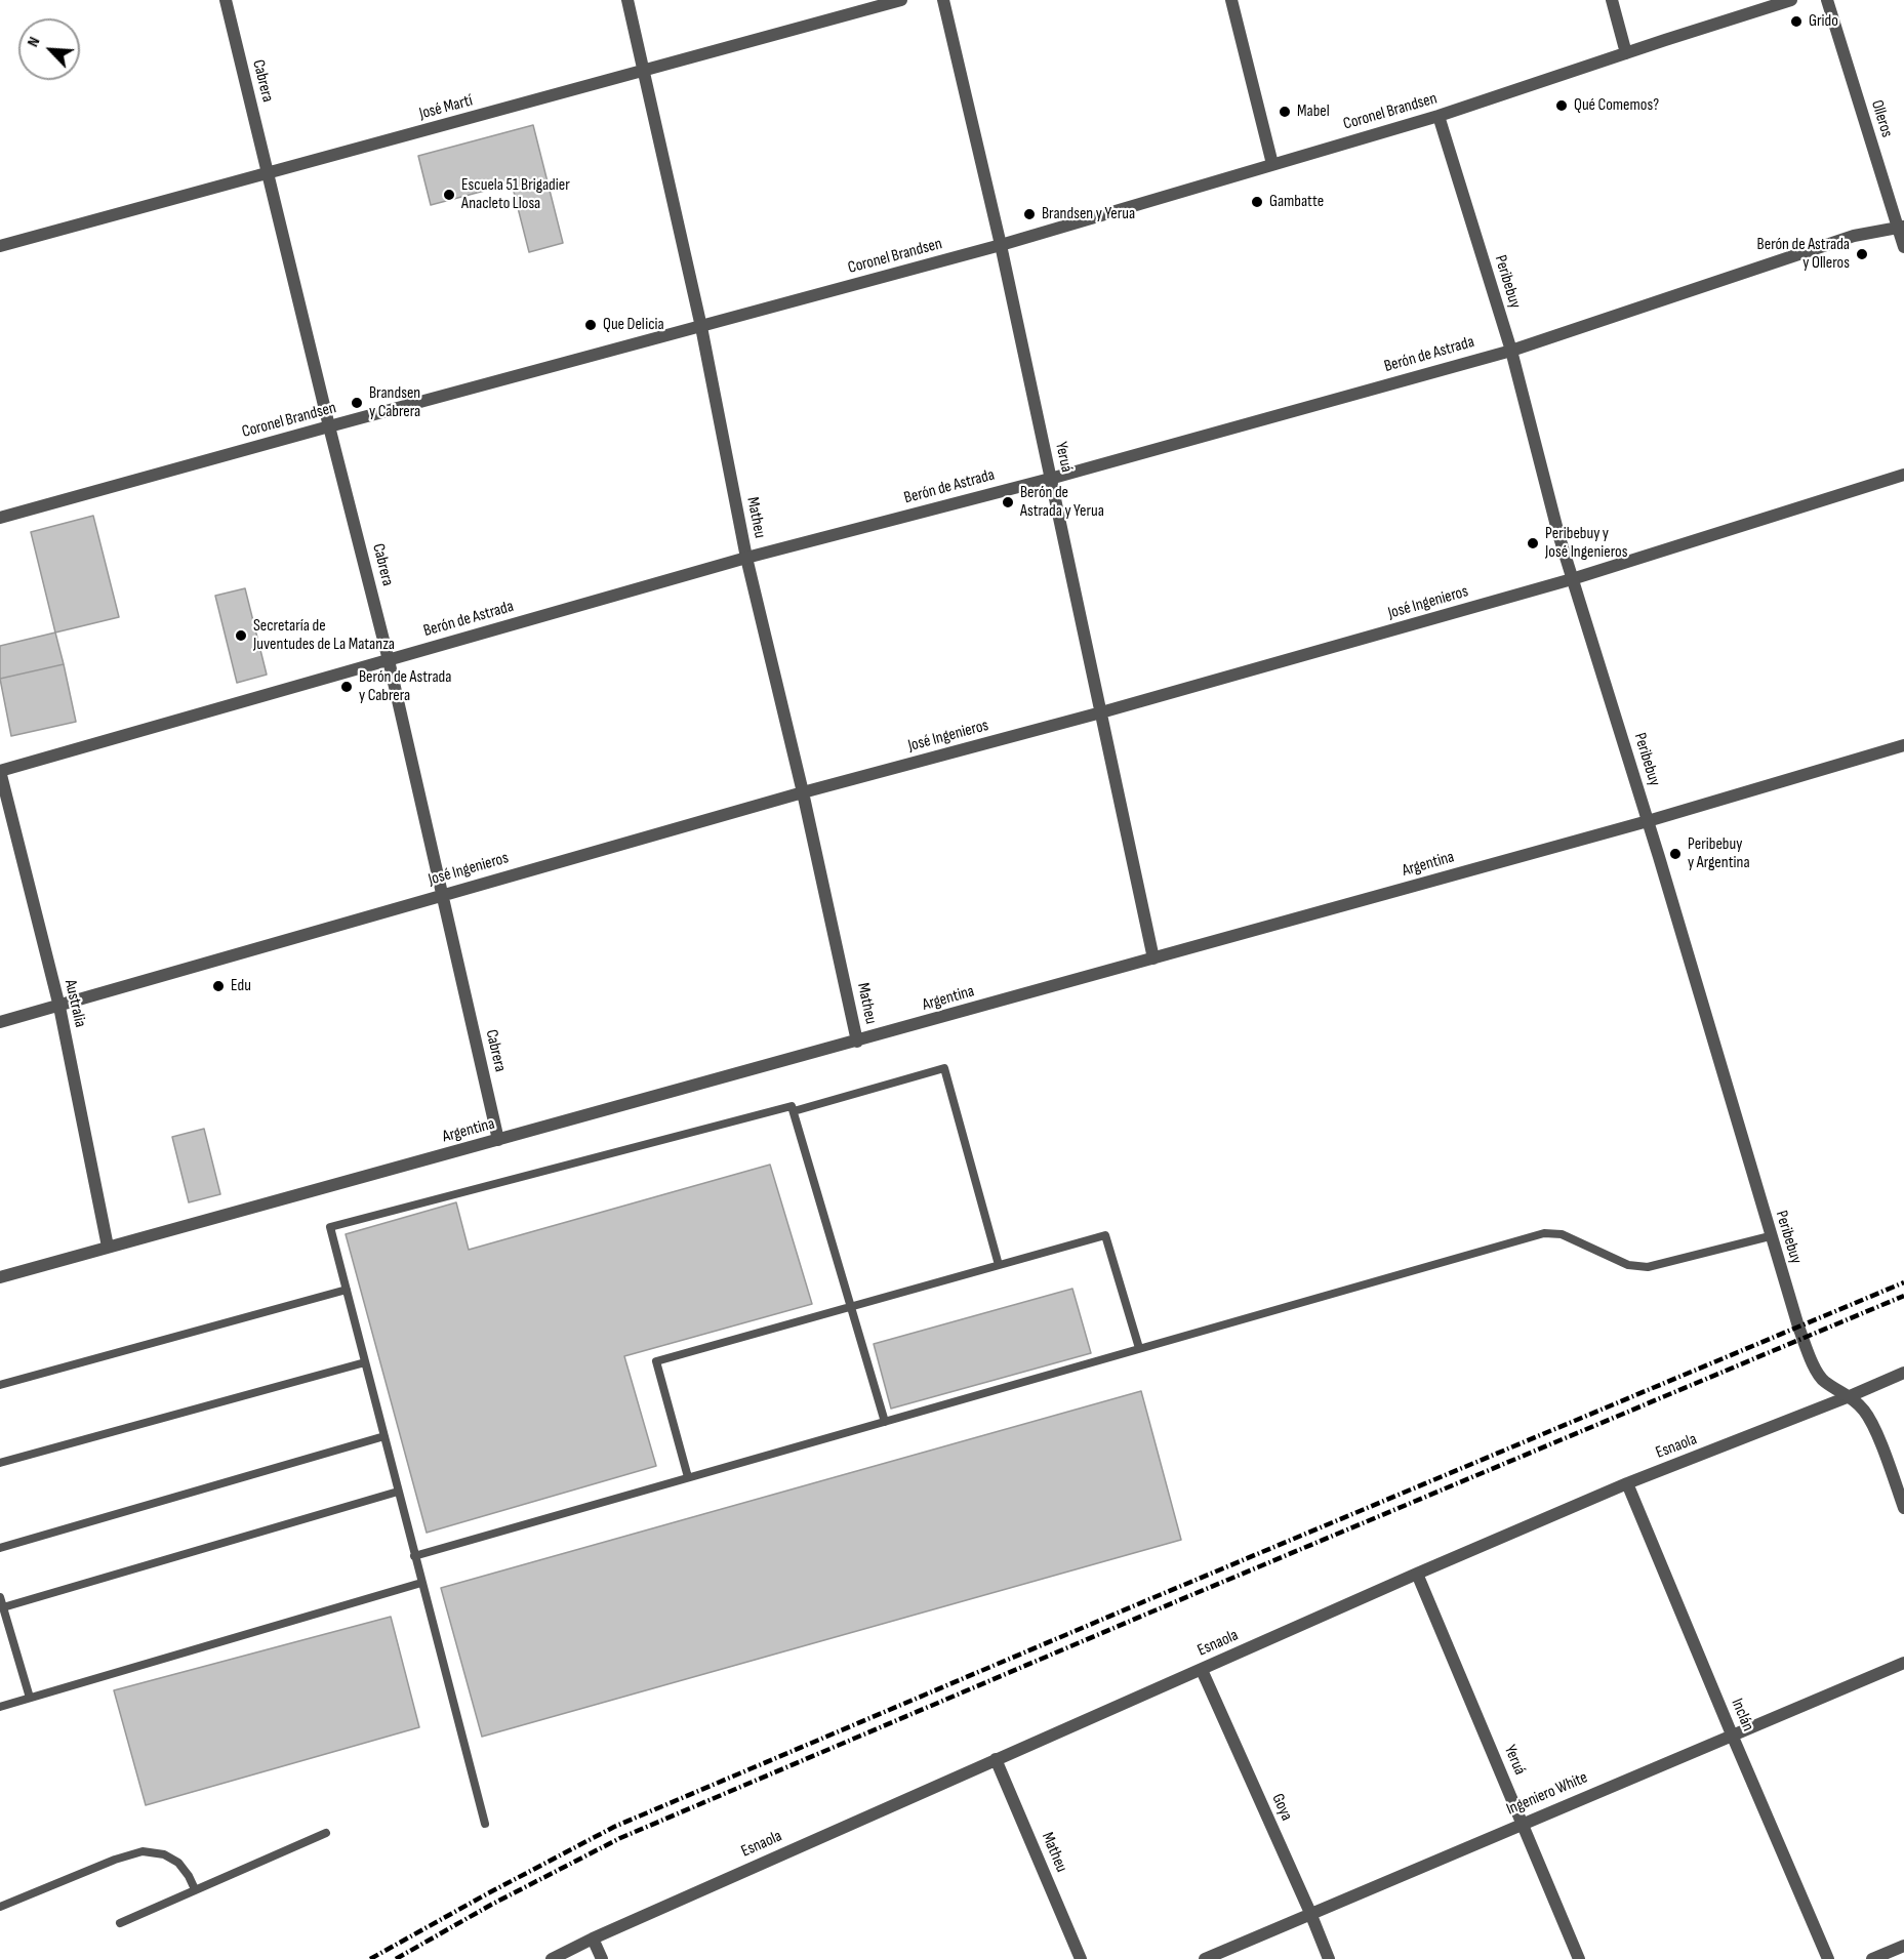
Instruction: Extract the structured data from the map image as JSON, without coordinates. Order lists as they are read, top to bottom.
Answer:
{
  "streets": {
    "street": [
      "Cabrera",
      "José Martí",
      "Coronel Brandsen",
      "Olleros",
      "Peribebuy",
      "Berón de Astrada",
      "Yeruá",
      "Matheu",
      "José Ingenieros",
      "Argentina",
      "Australia",
      "Esnaola",
      "Inclán",
      "Ingeniero White",
      "Goya"
    ]
  },
  "crossings": [
    ["Cabrera", "José Martí"],
    ["Cabrera", "Coronel Brandsen"],
    ["Cabrera", "Berón de Astrada"],
    ["Cabrera", "José Ingenieros"],
    ["Cabrera", "Argentina"],
    ["José Martí", "Matheu"],
    ["Coronel Brandsen", "Peribebuy"],
    ["Coronel Brandsen", "Yeruá"],
    ["Coronel Brandsen", "Matheu"],
    ["Olleros", "Berón de Astrada"],
    ["Peribebuy", "Berón de Astrada"],
    ["Peribebuy", "José Ingenieros"],
    ["Peribebuy", "Argentina"],
    ["Peribebuy", "Esnaola"],
    ["Berón de Astrada", "Yeruá"],
    ["Berón de Astrada", "Matheu"],
    ["Berón de Astrada", "Australia"],
    ["Yeruá", "José Ingenieros"],
    ["Yeruá", "Argentina"],
    ["Yeruá", "Esnaola"],
    ["Yeruá", "Ingeniero White"],
    ["Matheu", "José Ingenieros"],
    ["Matheu", "Argentina"],
    ["Matheu", "Esnaola"],
    ["José Ingenieros", "Australia"],
    ["Argentina", "Australia"],
    ["Esnaola", "Inclán"],
    ["Esnaola", "Goya"],
    ["Inclán", "Ingeniero White"],
    ["Ingeniero White", "Goya"]
  ],
  "places": [
    "Grido",
    "Qué Comemos?",
    "Mabel",
    "Escuela 51 Brigadier Anacleto Llosa",
    "Gambatte",
    "Brandsen y Yerua",
    "Berón de Astrada y Olleros",
    "Que Delicia",
    "Brandsen y Cabrera",
    "Berón de Astrada y Yerua",
    "Peribebuy y José Ingenieros",
    "Secretaría de Juventudes de La Matanza",
    "Berón de Astrada y Cabrera",
    "Peribebuy y Argentina",
    "Edu"
  ],
  "north": "top left"
}
